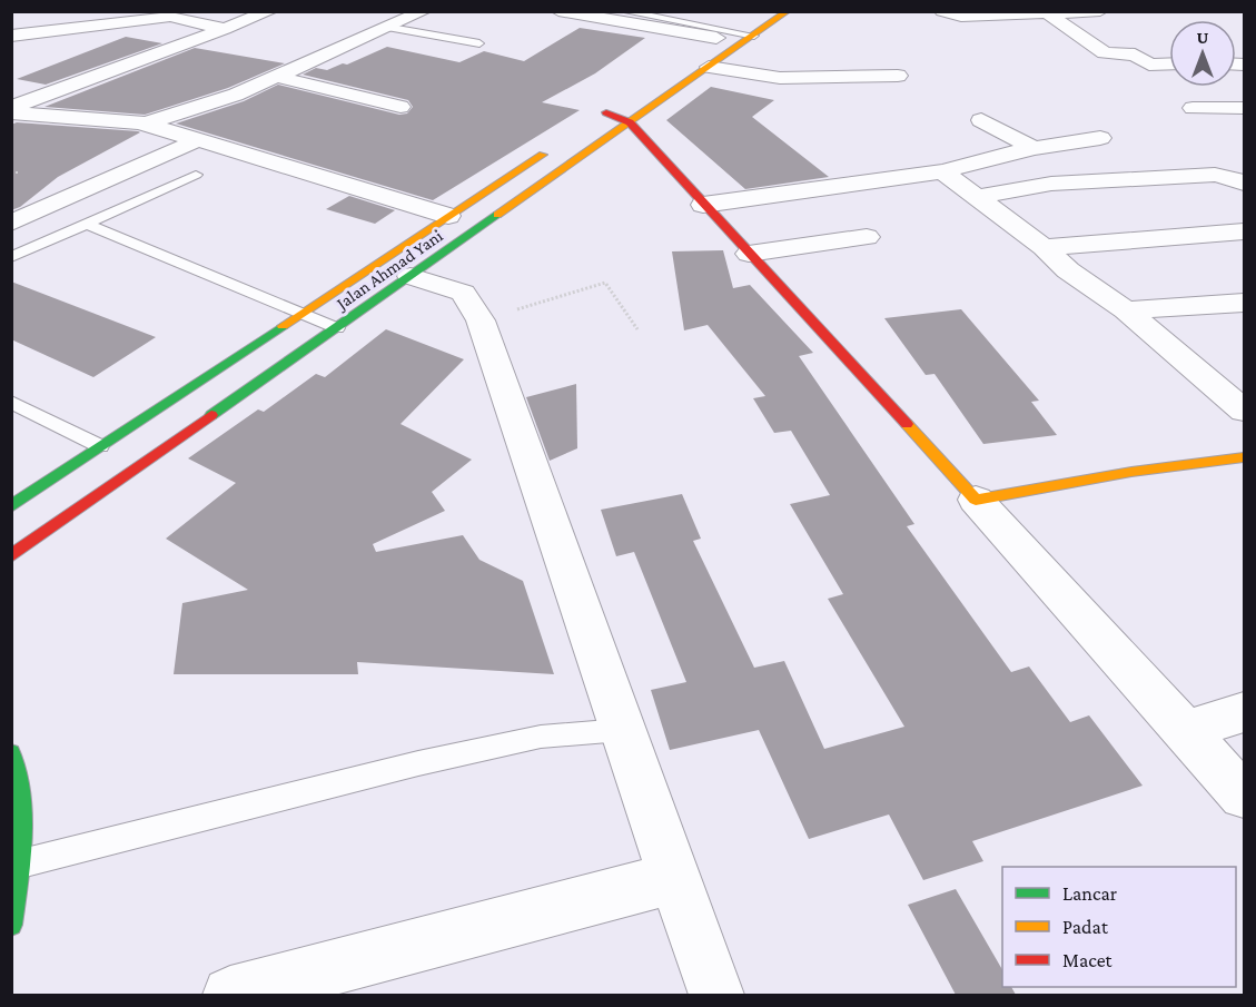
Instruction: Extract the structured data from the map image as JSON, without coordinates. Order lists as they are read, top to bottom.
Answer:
{
  "streets": {
    "main road": ["Jalan Ahmad Yani"]
  },
  "legend": ["Lancar", "Padat", "Macet"],
  "north": "top"
}
